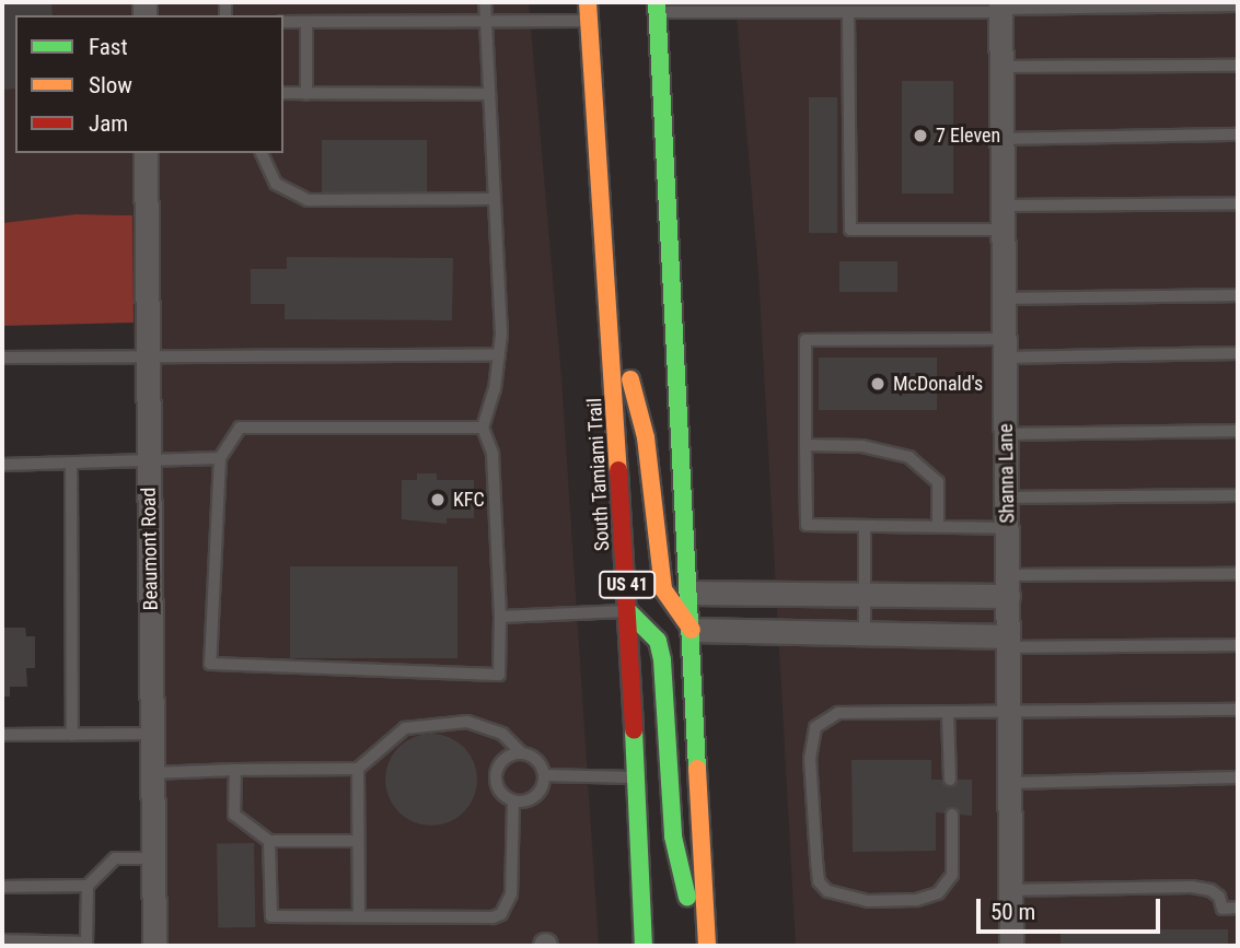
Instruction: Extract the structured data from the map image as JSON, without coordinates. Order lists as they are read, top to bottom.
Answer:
{
  "streets": {
    "main road": ["South Tamiami Trail", "US 41"],
    "street": ["Shanna Lane", "Beaumont Road"]
  },
  "places": ["7 Eleven", "McDonald's", "KFC"],
  "legend": ["Fast", "Slow", "Jam"],
  "scale_bar": "50 m"
}
